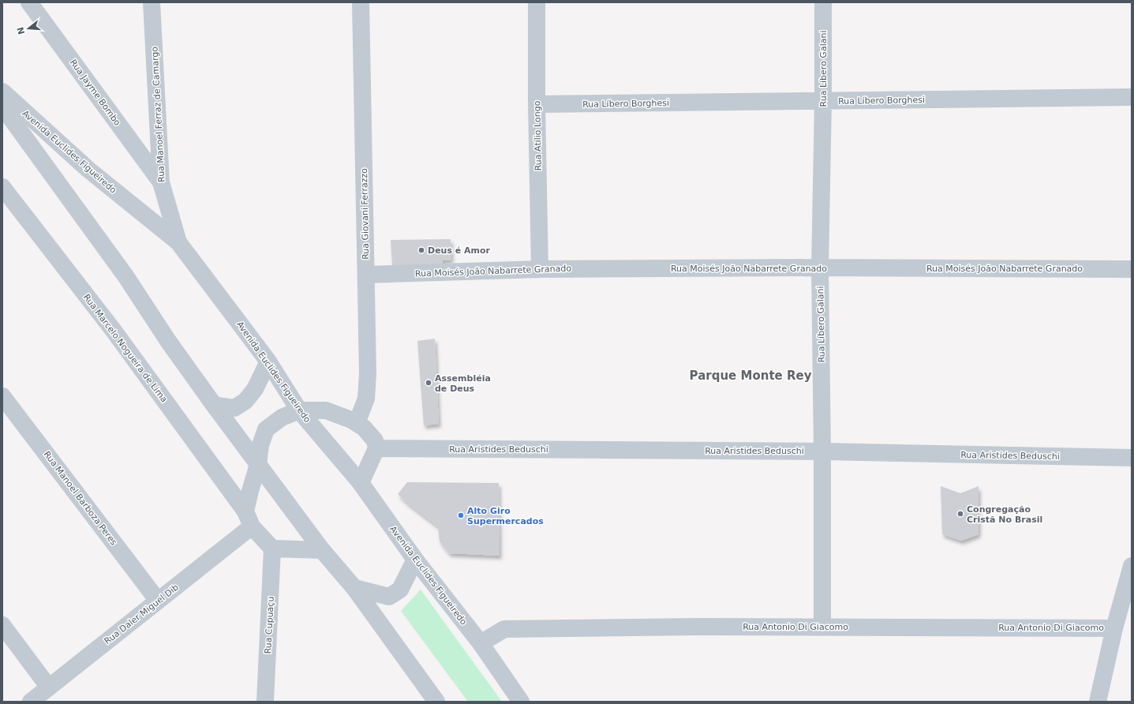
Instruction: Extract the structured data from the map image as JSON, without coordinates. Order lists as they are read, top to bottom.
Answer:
{
  "streets": {
    "street": [
      "Rua Líbero Galani",
      "Rua Jayme Bombo",
      "Rua Líbero Borghesi",
      "Rua Manoel Ferraz de Camargo",
      "Rua Atílio Longo",
      "Avenida Euclides Figueiredo",
      "Rua Giovani Ferrazzo",
      "Rua Moisés João Nabarrete Granado",
      "Rua Marcelo Nogueira de Lima",
      "Rua Aristides Beduschi",
      "Rua Manoel Barboza Peres",
      "Rua Daler Miguel Dib",
      "Rua Cupuaçu",
      "Rua Antonio Di Giacomo"
    ]
  },
  "crossings": [
    ["Rua Líbero Galani", "Rua Líbero Borghesi"],
    ["Rua Líbero Galani", "Rua Moisés João Nabarrete Granado"],
    ["Rua Líbero Galani", "Rua Aristides Beduschi"],
    ["Rua Líbero Galani", "Rua Antonio Di Giacomo"],
    ["Rua Jayme Bombo", "Rua Manoel Ferraz de Camargo"],
    ["Rua Líbero Borghesi", "Rua Atílio Longo"],
    ["Rua Manoel Ferraz de Camargo", "Avenida Euclides Figueiredo"],
    ["Rua Atílio Longo", "Rua Moisés João Nabarrete Granado"],
    ["Avenida Euclides Figueiredo", "Rua Antonio Di Giacomo"],
    ["Rua Giovani Ferrazzo", "Rua Moisés João Nabarrete Granado"],
    ["Rua Marcelo Nogueira de Lima", "Rua Daler Miguel Dib"],
    ["Rua Manoel Barboza Peres", "Rua Daler Miguel Dib"]
  ],
  "districts": ["Parque Monte Rey"],
  "places": [
    "Deus é Amor",
    "Assembléia de Deus",
    "Congregação Cristã No Brasil",
    "Alto Giro Supermercados"
  ],
  "north": "left"
}
